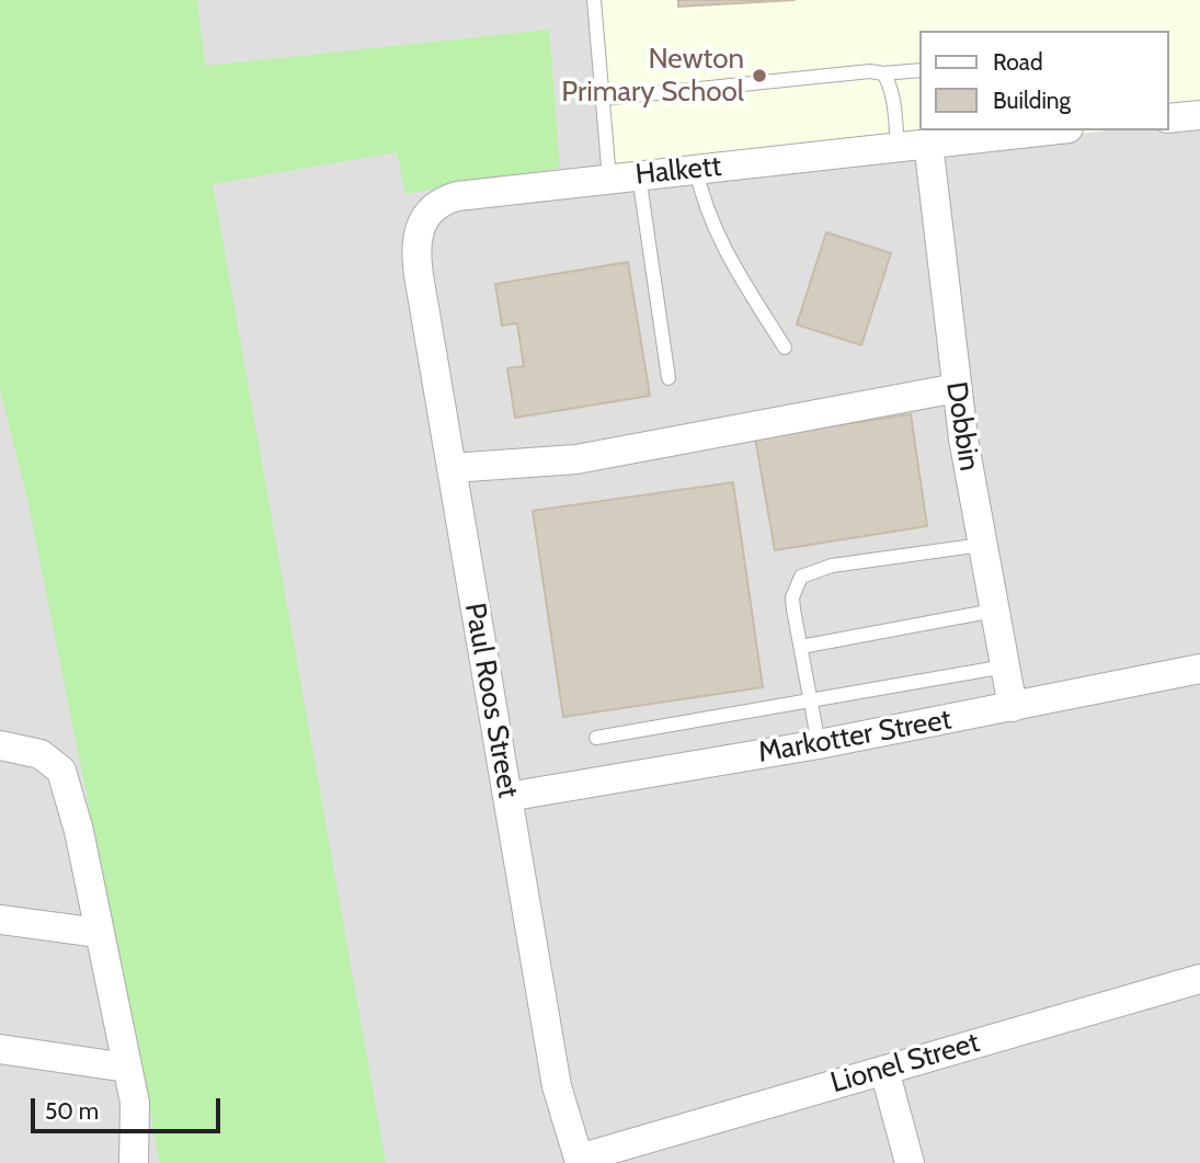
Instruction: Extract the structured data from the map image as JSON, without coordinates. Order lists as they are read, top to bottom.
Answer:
{
  "streets": {
    "street": [
      "Halkett",
      "Dobbin",
      "Paul Roos Street",
      "Markotter Street",
      "Lionel Street"
    ]
  },
  "crossings": [
    ["Halkett", "Dobbin"],
    ["Halkett", "Paul Roos Street"],
    ["Dobbin", "Markotter Street"],
    ["Paul Roos Street", "Markotter Street"],
    ["Paul Roos Street", "Lionel Street"]
  ],
  "places": ["Newton Primary School"],
  "legend": ["Road", "Building"],
  "scale_bar": "50 m"
}
